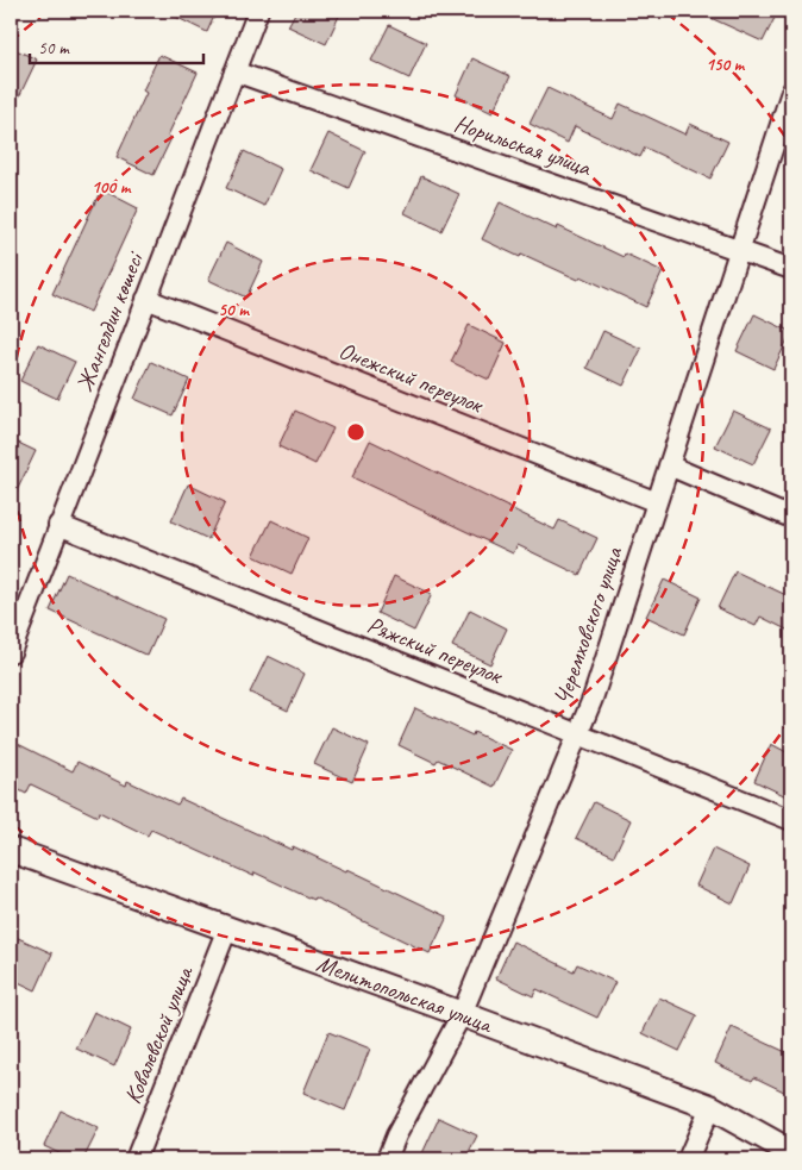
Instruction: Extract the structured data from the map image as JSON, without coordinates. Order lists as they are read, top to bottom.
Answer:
{
  "streets": {
    "street": [
      "Норильская улица",
      "Жангелдин көшесі",
      "Онежский переулок",
      "Черемховского улица",
      "Ряжский переулок",
      "Мелитопольская улица",
      "Ковалевской улица"
    ]
  },
  "crossings": [
    ["Норильская улица", "Жангелдин көшесі"],
    ["Норильская улица", "Черемховского улица"],
    ["Жангелдин көшесі", "Онежский переулок"],
    ["Жангелдин көшесі", "Ряжский переулок"],
    ["Онежский переулок", "Черемховского улица"],
    ["Черемховского улица", "Ряжский переулок"],
    ["Черемховского улица", "Мелитопольская улица"],
    ["Мелитопольская улица", "Ковалевской улица"]
  ],
  "scale_bar": "50 m",
  "rings": ["150 m", "100 m", "50 m"]
}
